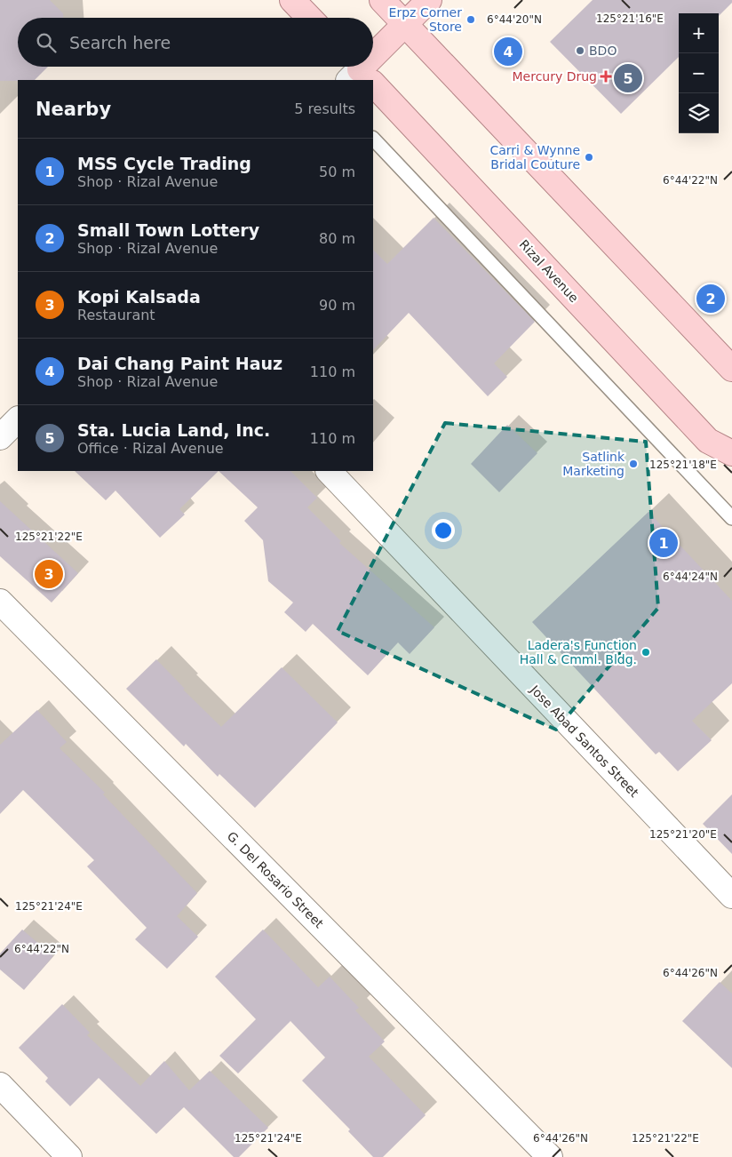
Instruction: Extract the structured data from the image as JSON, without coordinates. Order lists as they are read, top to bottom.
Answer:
{
  "streets": {
    "main road": ["Rizal Avenue"],
    "street": ["Jose Abad Santos Street", "G. Del Rosario Street"]
  },
  "places": {
    "other": [
      "Erpz Corner Store",
      "BDO",
      "Carri & Wynne Bridal Couture",
      "Satlink Marketing",
      "Ladera's Function Hall & Cmml. Bldg."
    ],
    "health": ["Mercury Drug"]
  },
  "page": {
    "map_buttons": ["+", "−"],
    "search": "Search here",
    "pins": [
      "4",
      "5",
      "2",
      "1",
      "3"
    ],
    "heading": ["Nearby", "5 results"],
    "list": [
      {
        "mark": "1",
        "name": "MSS Cycle Trading",
        "note": "Shop · Rizal Avenue",
        "value": "50 m"
      },
      {
        "mark": "2",
        "name": "Small Town Lottery",
        "note": "Shop · Rizal Avenue",
        "value": "80 m"
      },
      {
        "mark": "3",
        "name": "Kopi Kalsada",
        "note": "Restaurant",
        "value": "90 m"
      },
      {
        "mark": "4",
        "name": "Dai Chang Paint Hauz",
        "note": "Shop · Rizal Avenue",
        "value": "110 m"
      },
      {
        "mark": "5",
        "name": "Sta. Lucia Land, Inc.",
        "note": "Office · Rizal Avenue",
        "value": "110 m"
      }
    ]
  },
  "coordinates": [
    "125°21'16\"E",
    "6°44'20\"N",
    "6°44'22\"N",
    "125°21'18\"E",
    "125°21'22\"E",
    "6°44'24\"N",
    "125°21'20\"E",
    "125°21'24\"E",
    "6°44'26\"N"
  ]
}
